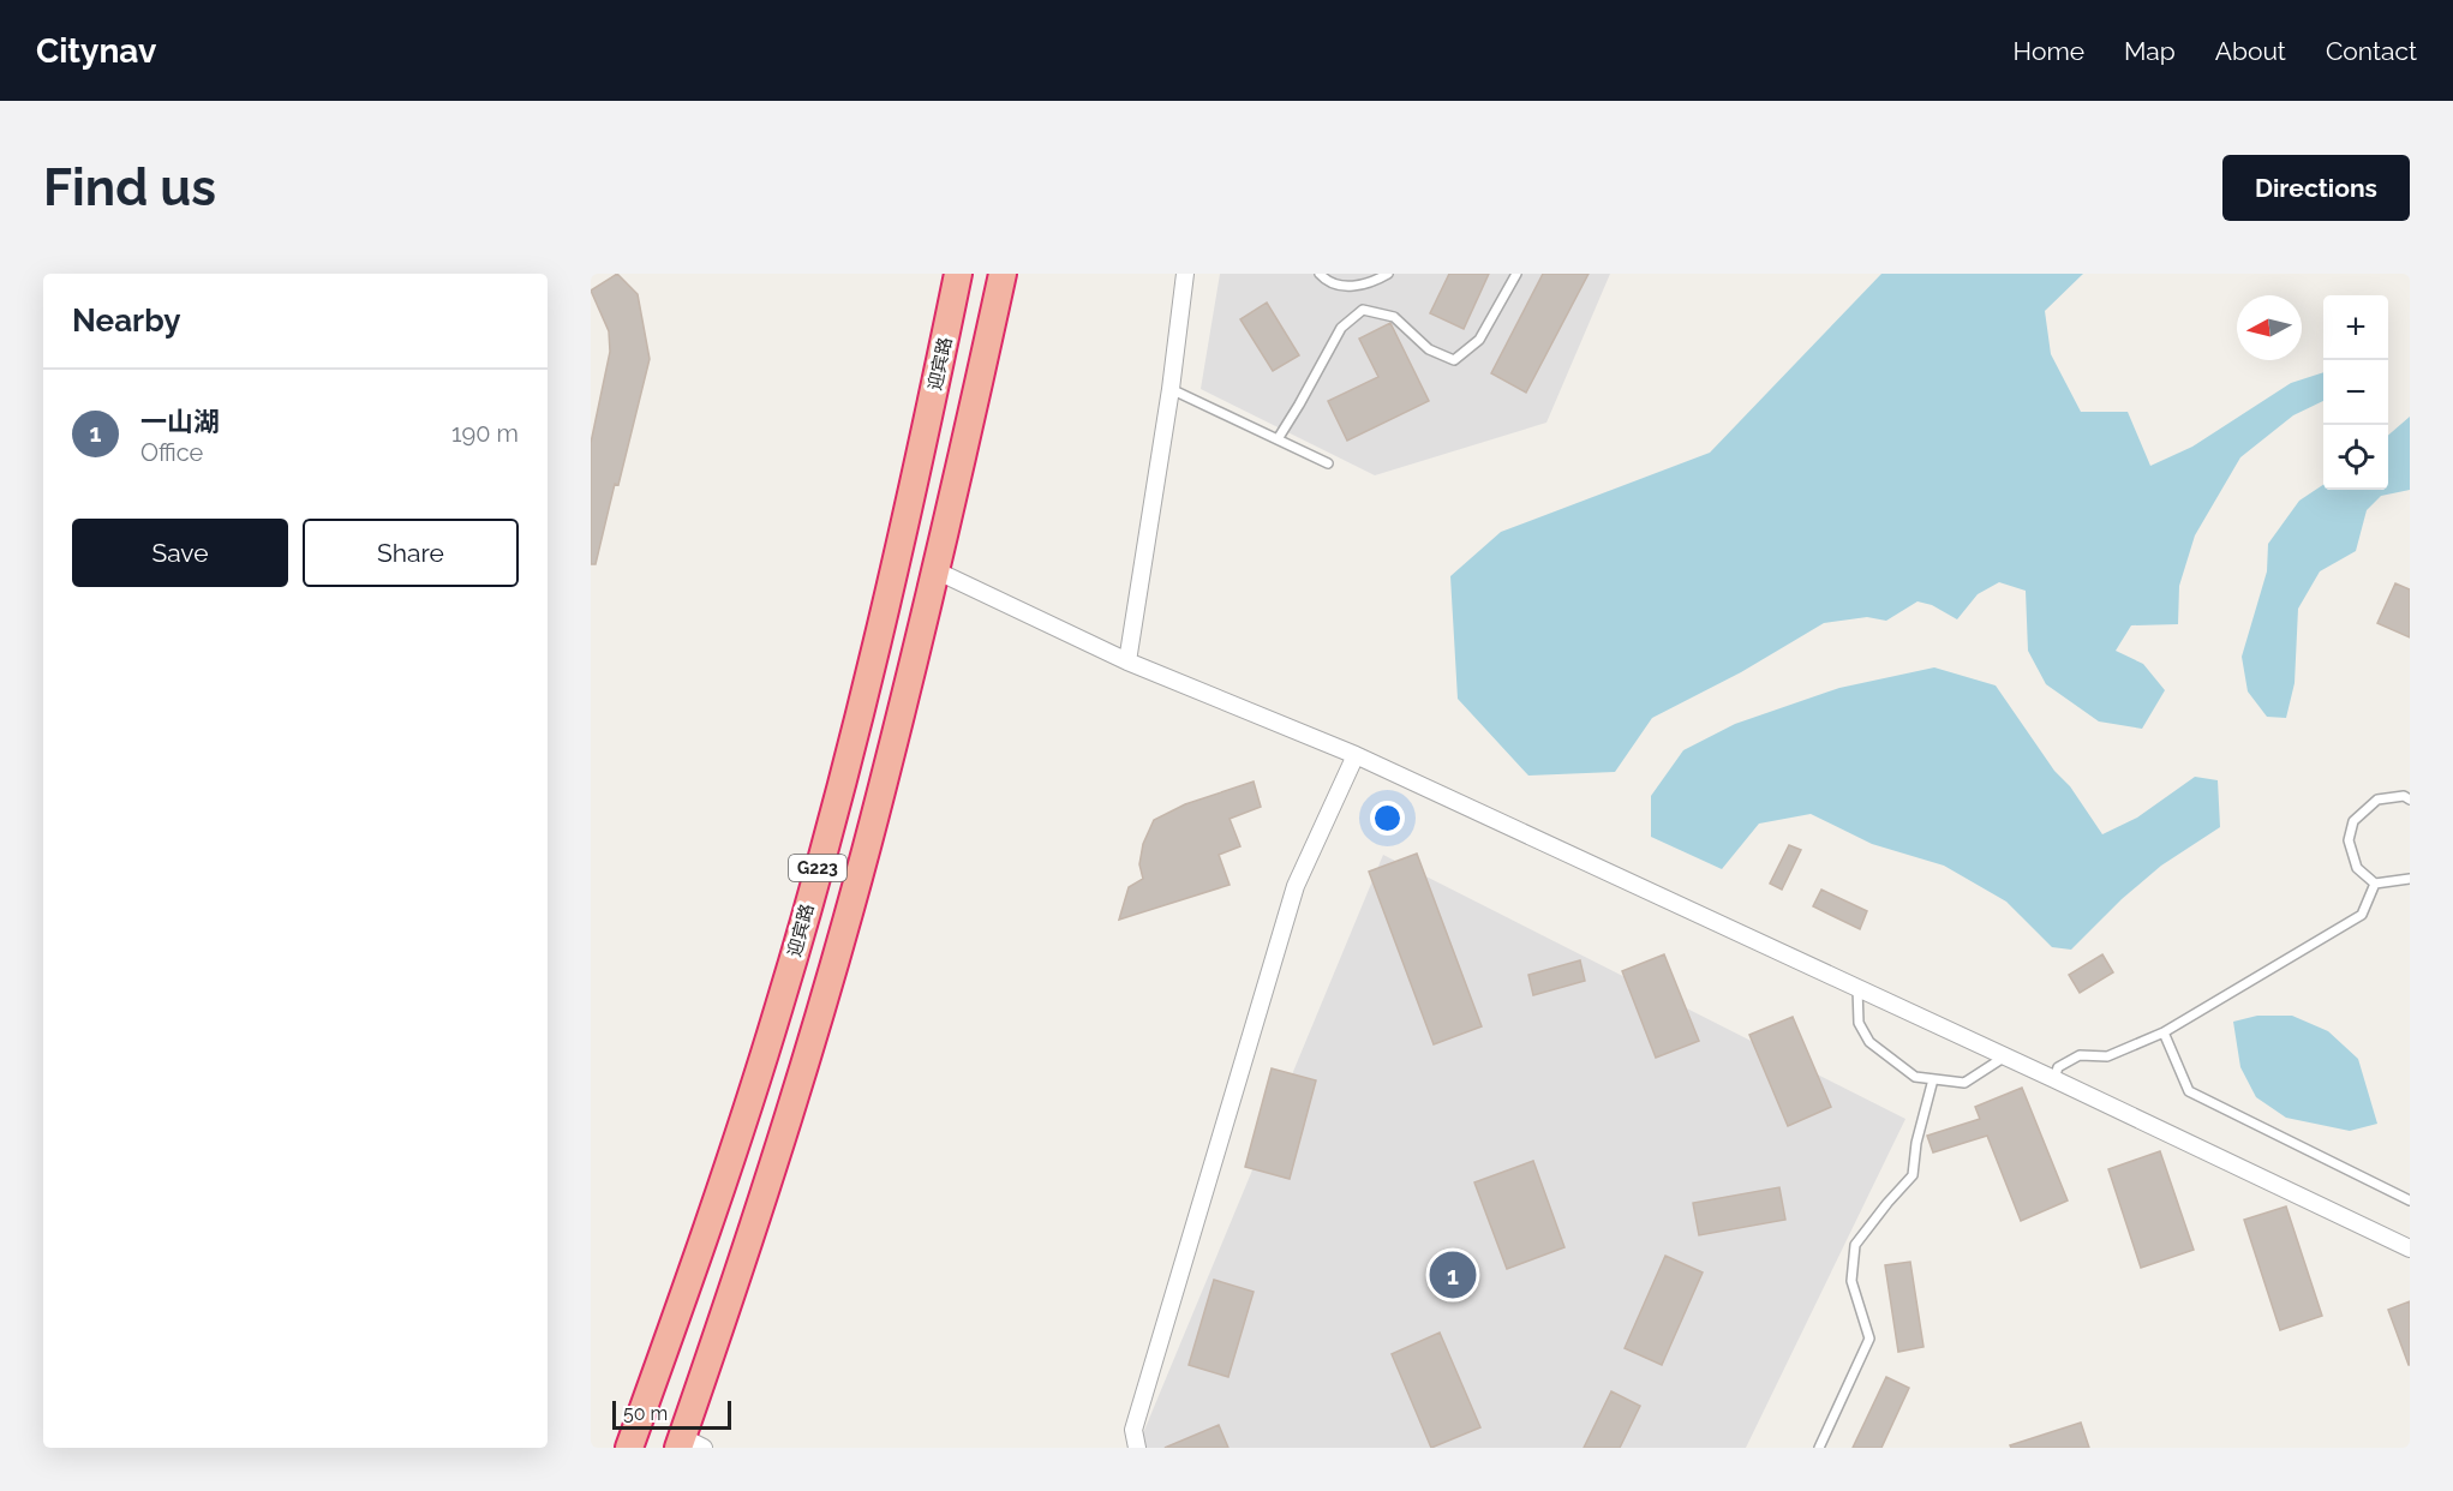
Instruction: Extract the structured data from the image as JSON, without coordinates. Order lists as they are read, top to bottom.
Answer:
{
  "streets": {
    "highway": ["迎宾路", "G223"]
  },
  "scale_bar": "50 m",
  "north": "left",
  "page": {
    "header": "Citynav",
    "nav": [
      "Home",
      "Map",
      "About",
      "Contact"
    ],
    "buttons": [
      "Directions",
      ["Save", "Share"]
    ],
    "title": "Find us",
    "heading": "Nearby",
    "map_buttons": ["+", "−"],
    "list": [
      {
        "mark": "1",
        "name": "一山湖",
        "note": "Office",
        "value": "190 m"
      }
    ],
    "pins": "1",
    "scale": "50 m"
  }
}
